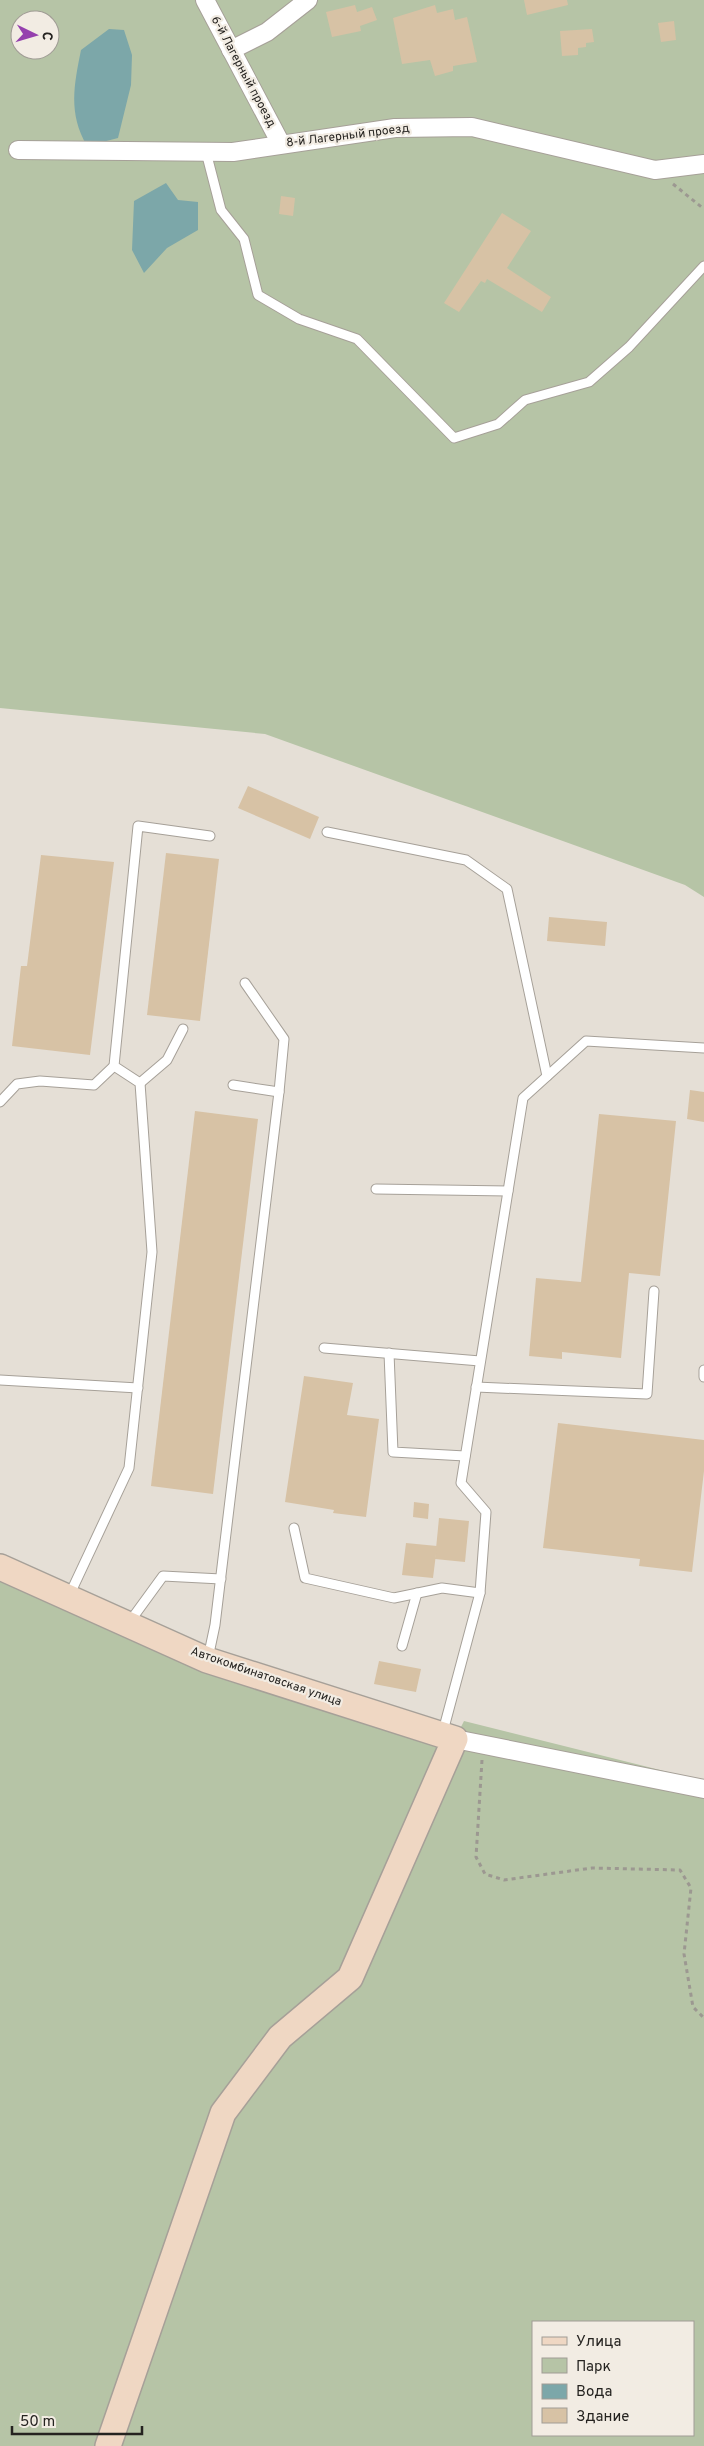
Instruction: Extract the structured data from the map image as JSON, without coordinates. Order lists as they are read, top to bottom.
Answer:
{
  "streets": {
    "street": ["6-й Лагерный проезд", "8-й Лагерный проезд", "Автокомбинатовская улица"]
  },
  "crossings": [
    ["6-й Лагерный проезд", "8-й Лагерный проезд"]
  ],
  "legend": [
    "Улица",
    "Парк",
    "Вода",
    "Здание"
  ],
  "scale_bar": "50 m",
  "north": "right"
}
